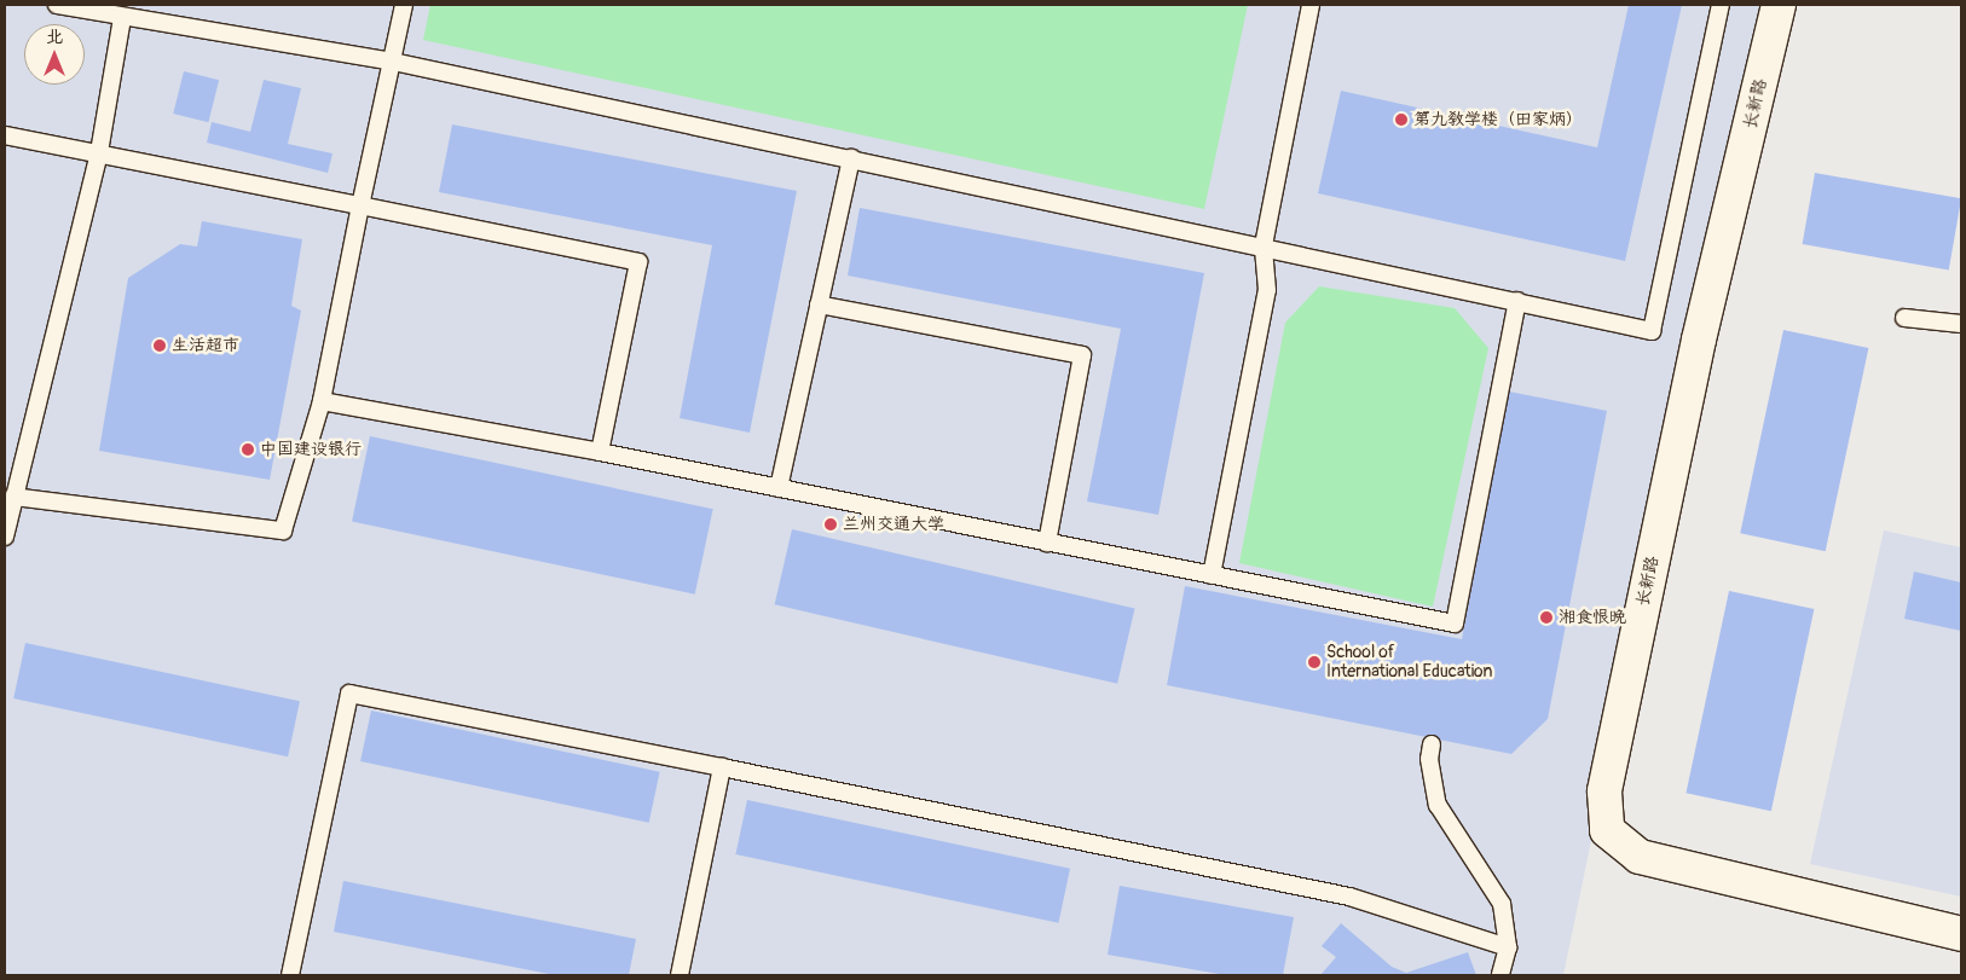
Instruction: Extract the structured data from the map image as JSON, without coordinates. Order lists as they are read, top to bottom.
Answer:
{
  "streets": {
    "street": ["长新路"]
  },
  "places": [
    "第九教学楼（田家炳）",
    "生活超市",
    "中国建设银行",
    "兰州交通大学",
    "湘食恨晚",
    "School of International Education"
  ],
  "north": "top"
}
